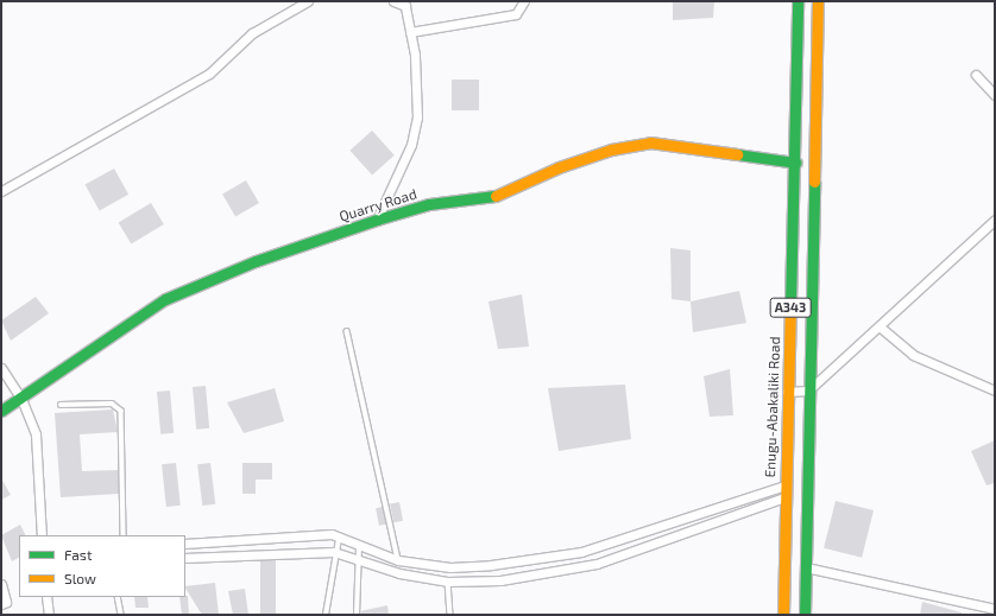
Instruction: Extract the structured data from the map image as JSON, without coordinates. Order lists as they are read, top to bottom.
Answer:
{
  "streets": {
    "main road": ["Quarry Road", "A343", "Enugu-Abakaliki Road"]
  },
  "crossings": [
    ["Quarry Road", "Enugu-Abakaliki Road"]
  ],
  "legend": ["Fast", "Slow"]
}
